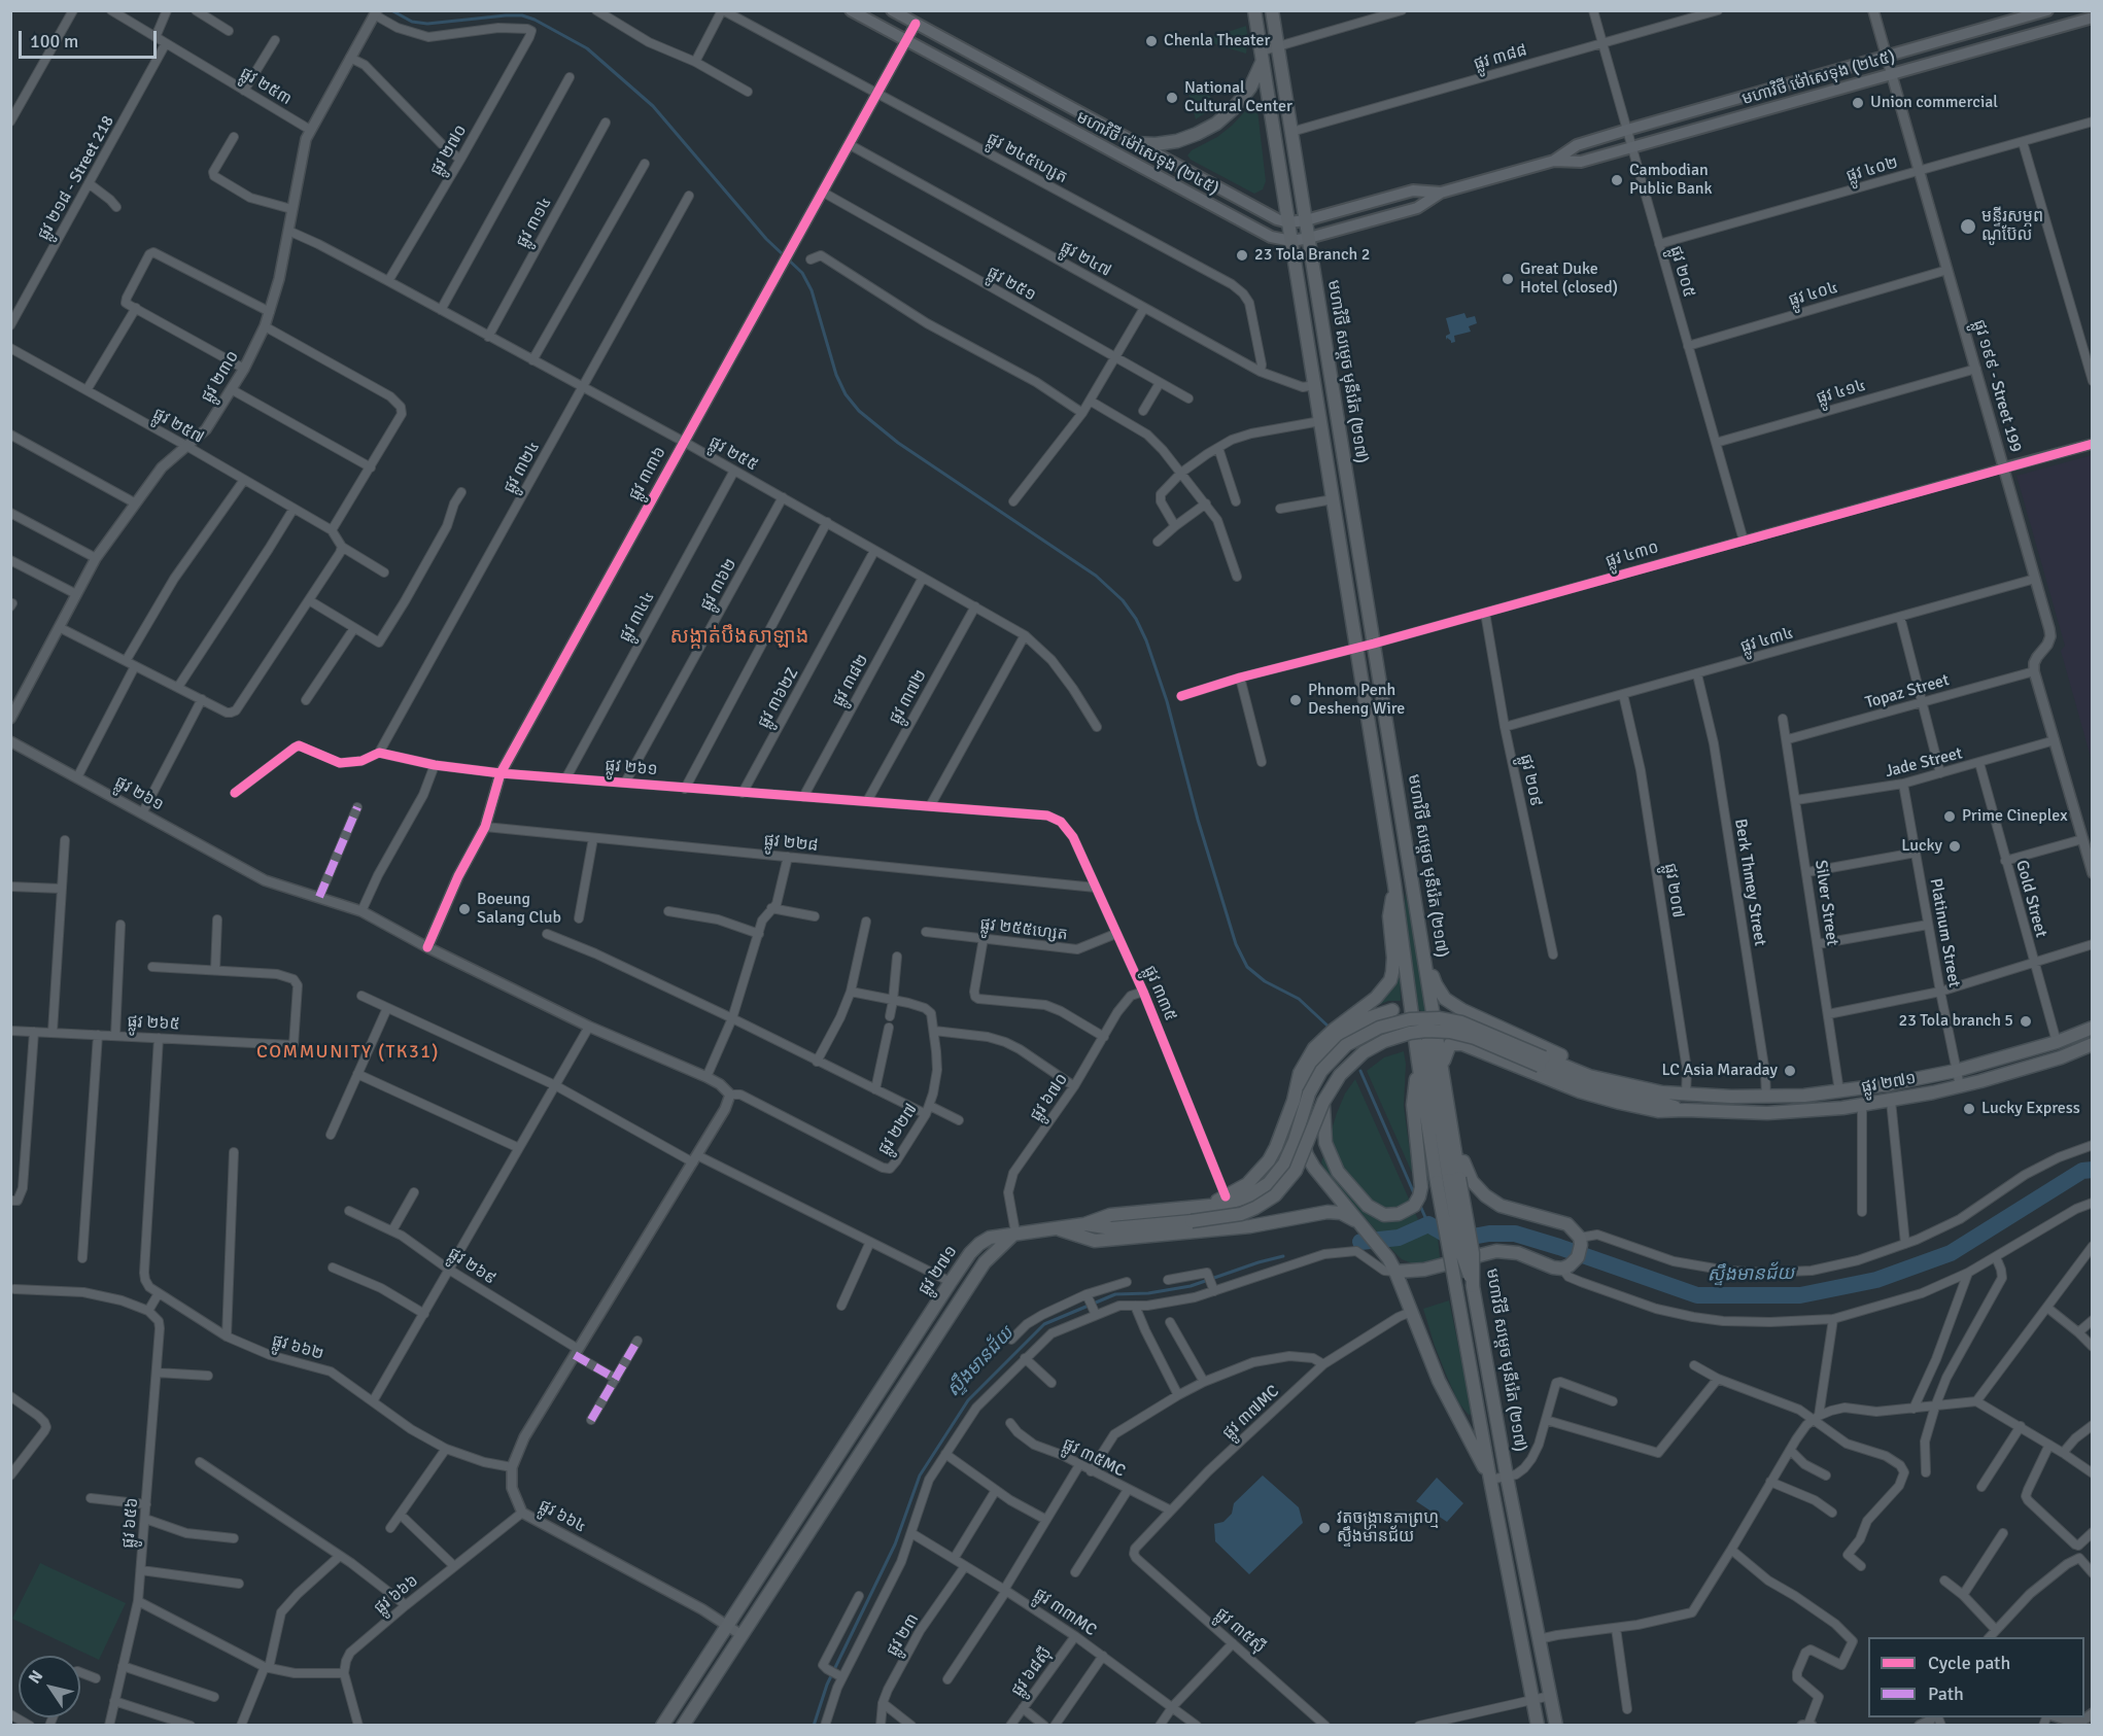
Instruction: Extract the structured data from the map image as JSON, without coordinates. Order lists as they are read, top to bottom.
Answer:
{
  "streets": {
    "main road": ["មហាវិថី ម៉ៅសេទុង (២៤៥)", "មហាវិថី សម្តេច មុនីរ៉េត (២១៧)", "ផ្លូវ ២៧១"],
    "street": [
      "ផ្លូវ ៣៨៨",
      "ផ្លូវ ២៥៣",
      "ផ្លូវ ២៧០",
      "ផ្លូវ ២៤៥ហ្សេត",
      "ផ្លូវ ៤០២",
      "ផ្លូវ ២១៨ - Street 218",
      "ផ្លូវ ៣១៤",
      "ផ្លូវ ២៤៧",
      "ផ្លូវ ២០៥",
      "ផ្លូវ ២៥១",
      "ផ្លូវ ៤០៤",
      "ផ្លូវ ២៣០",
      "ផ្លូវ ១៩៩ - Street 199",
      "ផ្លូវ ៤១៤",
      "ផ្លូវ ២៥៧",
      "ផ្លូវ ២៥៥",
      "ផ្លូវ ៣២៤",
      "ផ្លូវ ៣៣៦",
      "ផ្លូវ ៤៣០",
      "ផ្លូវ ៣៦២",
      "ផ្លូវ ៣៤៤",
      "ផ្លូវ ៤៣៤",
      "ផ្លូវ ៣៨២",
      "Topaz Street",
      "ផ្លូវ ៣៧២",
      "ផ្លូវ ៣៦២Z",
      "Jade Street",
      "ផ្លូវ ២៦១",
      "ផ្លូវ ២០៩",
      "ផ្លូវ ២២៨",
      "Berk Thmey Street",
      "ផ្លូវ ២០៧",
      "Gold Street",
      "Silver Street",
      "ផ្លូវ ២៥៥ហ្សេត",
      "Platinum Street",
      "ផ្លូវ ៣៣៥",
      "ផ្លូវ ២៦៥",
      "ផ្លូវ ៦៧០",
      "ផ្លូវ ២២៧",
      "ផ្លូវ ២៦៩",
      "ផ្លូវ ៦៦២",
      "ផ្លូវ ៣៧MC",
      "ផ្លូវ ៣៥MC",
      "ផ្លូវ ៦៦៤",
      "ផ្លូវ ៦៥៦",
      "ផ្លូវ ៦៦៦",
      "ផ្លូវ ៣៣MC",
      "ផ្លូវ ៣៥ស៊ី",
      "ផ្លូវ ២៣",
      "ផ្លូវ ៦៨ស៊ី"
    ]
  },
  "crossings": [
    ["ផ្លូវ ៣៨៨", "ផ្លូវ ២០៥"],
    ["ផ្លូវ ៣៨៨", "មហាវិថី សម្តេច មុនីរ៉េត (២១៧)"],
    ["មហាវិថី ម៉ៅសេទុង (២៤៥)", "ផ្លូវ ២០៥"],
    ["មហាវិថី ម៉ៅសេទុង (២៤៥)", "មហាវិថី សម្តេច មុនីរ៉េត (២១៧)"],
    ["មហាវិថី ម៉ៅសេទុង (២៤៥)", "ផ្លូវ ១៩៩ - Street 199"],
    ["មហាវិថី ម៉ៅសេទុង (២៤៥)", "ផ្លូវ ៣៣៦"],
    ["ផ្លូវ ២៥៣", "ផ្លូវ ២១៨ - Street 218"],
    ["ផ្លូវ ២៥៣", "ផ្លូវ ២៣០"],
    ["ផ្លូវ ២៧០", "ផ្លូវ ២៣០"],
    ["ផ្លូវ ២៧០", "ផ្លូវ ២៥៥"],
    ["ផ្លូវ ២៤៥ហ្សេត", "ផ្លូវ ២៤៧"],
    ["ផ្លូវ ២៤៥ហ្សេត", "ផ្លូវ ៣៣៦"],
    ["ផ្លូវ ៤០២", "ផ្លូវ ២០៥"],
    ["ផ្លូវ ៤០២", "ផ្លូវ ១៩៩ - Street 199"],
    ["ផ្លូវ ៣១៤", "ផ្លូវ ២៥៥"],
    ["ផ្លូវ ២៤៧", "មហាវិថី សម្តេច មុនីរ៉េត (២១៧)"],
    ["ផ្លូវ ២៤៧", "ផ្លូវ ៣៣៦"],
    ["ផ្លូវ ២០៥", "ផ្លូវ ៤០៤"],
    ["ផ្លូវ ២០៥", "ផ្លូវ ៤១៤"],
    ["ផ្លូវ ២០៥", "ផ្លូវ ៤៣០"],
    ["ផ្លូវ ២៥១", "ផ្លូវ ៣៣៦"],
    ["ផ្លូវ ៤០៤", "ផ្លូវ ១៩៩ - Street 199"],
    ["មហាវិថី សម្តេច មុនីរ៉េត (២១៧)", "ផ្លូវ ៤៣០"],
    ["ផ្លូវ ២៣០", "ផ្លូវ ២៥៧"],
    ["ផ្លូវ ២៣០", "ផ្លូវ ២៥៥"],
    ["ផ្លូវ ១៩៩ - Street 199", "ផ្លូវ ៤១៤"],
    ["ផ្លូវ ១៩៩ - Street 199", "ផ្លូវ ៤៣០"],
    ["ផ្លូវ ១៩៩ - Street 199", "ផ្លូវ ៤៣៤"],
    ["ផ្លូវ ១៩៩ - Street 199", "Topaz Street"],
    ["ផ្លូវ ២៥៥", "ផ្លូវ ៣២៤"],
    ["ផ្លូវ ២៥៥", "ផ្លូវ ៣៣៦"],
    ["ផ្លូវ ២៥៥", "ផ្លូវ ៣៦២"],
    ["ផ្លូវ ២៥៥", "ផ្លូវ ៣៤៤"],
    ["ផ្លូវ ២៥៥", "ផ្លូវ ៣៨២"],
    ["ផ្លូវ ២៥៥", "ផ្លូវ ៣៧២"],
    ["ផ្លូវ ២៥៥", "ផ្លូវ ៣៦២Z"],
    ["ផ្លូវ ៣២៤", "ផ្លូវ ២៦១"],
    ["ផ្លូវ ៣៣៦", "ផ្លូវ ២៦១"],
    ["ផ្លូវ ៣៣៦", "ផ្លូវ ២២៨"],
    ["ផ្លូវ ៤៣០", "ផ្លូវ ២០៩"],
    ["ផ្លូវ ៣៦២", "ផ្លូវ ២៦១"],
    ["ផ្លូវ ៣៤៤", "ផ្លូវ ២៦១"],
    ["ផ្លូវ ៤៣៤", "ផ្លូវ ២០៩"],
    ["ផ្លូវ ៤៣៤", "Berk Thmey Street"],
    ["ផ្លូវ ៤៣៤", "ផ្លូវ ២០៧"],
    ["ផ្លូវ ៣៨២", "ផ្លូវ ២៦១"],
    ["Topaz Street", "Silver Street"],
    ["ផ្លូវ ៣៧២", "ផ្លូវ ២៦១"],
    ["ផ្លូវ ៣៦២Z", "ផ្លូវ ២៦១"],
    ["Jade Street", "Gold Street"],
    ["Jade Street", "Silver Street"],
    ["Jade Street", "Platinum Street"],
    ["ផ្លូវ ២៦១", "ផ្លូវ ៣៣៥"],
    ["ផ្លូវ ២៦១", "ផ្លូវ ២២៧"],
    ["ផ្លូវ ២៦១", "ផ្លូវ ៦៦៤"],
    ["ផ្លូវ ២២៨", "ផ្លូវ ៣៣៥"],
    ["Berk Thmey Street", "ផ្លូវ ២៧១"],
    ["ផ្លូវ ២០៧", "ផ្លូវ ២៧១"],
    ["Gold Street", "ផ្លូវ ២៧១"],
    ["Silver Street", "ផ្លូវ ២៧១"],
    ["ផ្លូវ ២៥៥ហ្សេត", "ផ្លូវ ៣៣៥"],
    ["Platinum Street", "ផ្លូវ ២៧១"],
    ["ផ្លូវ ៣៣៥", "ផ្លូវ ៦៧០"],
    ["ផ្លូវ ២៦៥", "ផ្លូវ ៦៦២"],
    ["ផ្លូវ ២៧១", "ផ្លូវ ៦៧០"],
    ["ផ្លូវ ២៧១", "ផ្លូវ ៦៦៤"],
    ["ផ្លូវ ២៦៩", "ផ្លូវ ៦៦៤"],
    ["ផ្លូវ ៦៦២", "ផ្លូវ ៦៦៤"],
    ["ផ្លូវ ៣៧MC", "ផ្លូវ ៣៥MC"],
    ["ផ្លូវ ៣៧MC", "ផ្លូវ ៣៥ស៊ី"],
    ["ផ្លូវ ៦៦៤", "ផ្លូវ ៦៦៦"],
    ["ផ្លូវ ៣៣MC", "ផ្លូវ ២៣"],
    ["ផ្លូវ ៣៣MC", "ផ្លូវ ៦៨ស៊ី"]
  ],
  "districts": ["សង្កាត់បឹងសាឡាង", "COMMUNITY (TK31)"],
  "water": ["ស្ទឹងមានជ័យ"],
  "places": [
    "Chenla Theater",
    "National Cultural Center",
    "Union commercial",
    "Cambodian Public Bank",
    "មន្ទីរសម្ភព ណូប៊ែល",
    "23 Tola Branch 2",
    "Great Duke Hotel (closed)",
    "Phnom Penh Desheng Wire",
    "Prime Cineplex",
    "Lucky",
    "Boeung Salang Club",
    "23 Tola branch 5",
    "LC Asia Maraday",
    "Lucky Express",
    "វត្តចង្ក្រានតាព្រហ្ម ស្ទឹងមានជ័យ"
  ],
  "legend": ["Cycle path", "Path"],
  "scale_bar": "100 m",
  "north": "top left"
}
